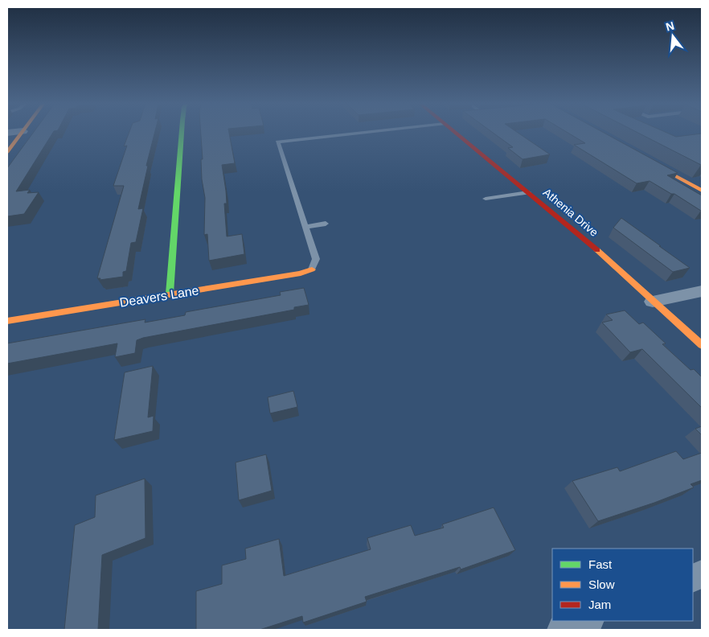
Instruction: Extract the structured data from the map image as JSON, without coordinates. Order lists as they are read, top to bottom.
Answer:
{
  "streets": {
    "street": ["Athenia Drive", "Deavers Lane"]
  },
  "legend": ["Fast", "Slow", "Jam"],
  "north": "top"
}
